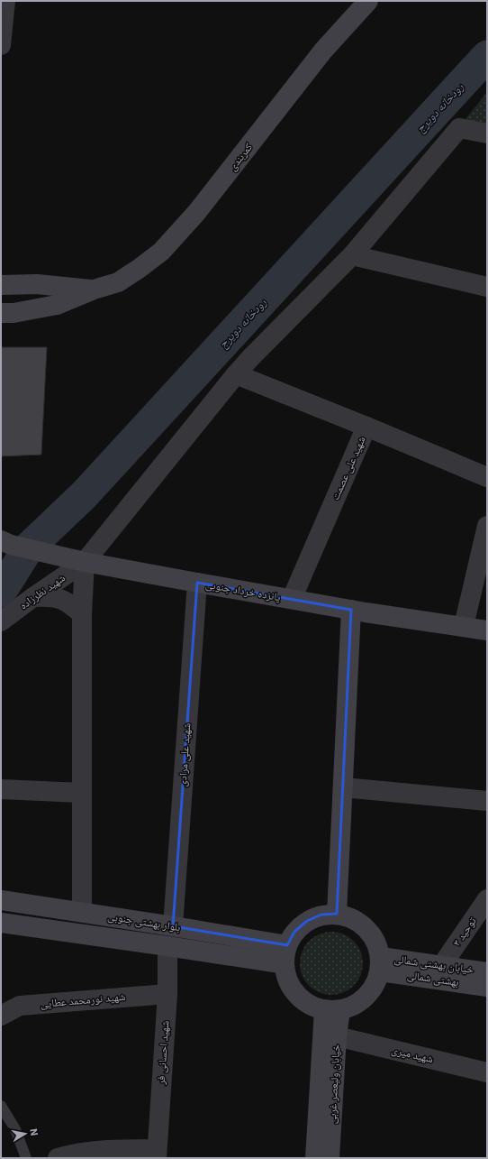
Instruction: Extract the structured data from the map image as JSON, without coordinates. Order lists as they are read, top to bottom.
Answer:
{
  "streets": {
    "main road": [
      "کمربندی",
      "پانزده خرداد جنوبی",
      "بلوار بهشتی جنوبی",
      "خیابان بهشتی شمالی",
      "بهشتی شمالی",
      "خیابان ولیعصر غربی"
    ],
    "street": [
      "شهید علی عصمت",
      "شهید نظرزاده",
      "شهید علی مرادی",
      "توحید ۳",
      "شهید نورمحمد عطایی",
      "شهید احسانی فر",
      "شهید میری"
    ]
  },
  "crossings": [
    ["شهید علی عصمت", "پانزده خرداد جنوبی"],
    ["شهید علی عصمت", "شهید نظرزاده"],
    ["پانزده خرداد جنوبی", "شهید نظرزاده"],
    ["پانزده خرداد جنوبی", "شهید علی مرادی"],
    ["شهید علی مرادی", "بلوار بهشتی جنوبی"],
    ["بلوار بهشتی جنوبی", "خیابان بهشتی شمالی"],
    ["بلوار بهشتی جنوبی", "بهشتی شمالی"],
    ["بلوار بهشتی جنوبی", "شهید احسانی فر"],
    ["بلوار بهشتی جنوبی", "خیابان ولیعصر غربی"],
    ["توحید ۳", "خیابان بهشتی شمالی"],
    ["خیابان بهشتی شمالی", "بهشتی شمالی"],
    ["خیابان بهشتی شمالی", "خیابان ولیعصر غربی"],
    ["بهشتی شمالی", "خیابان ولیعصر غربی"],
    ["شهید نورمحمد عطایی", "شهید احسانی فر"],
    ["شهید میری", "خیابان ولیعصر غربی"]
  ],
  "water": ["رودخانه دویرج"],
  "north": "right"
}
